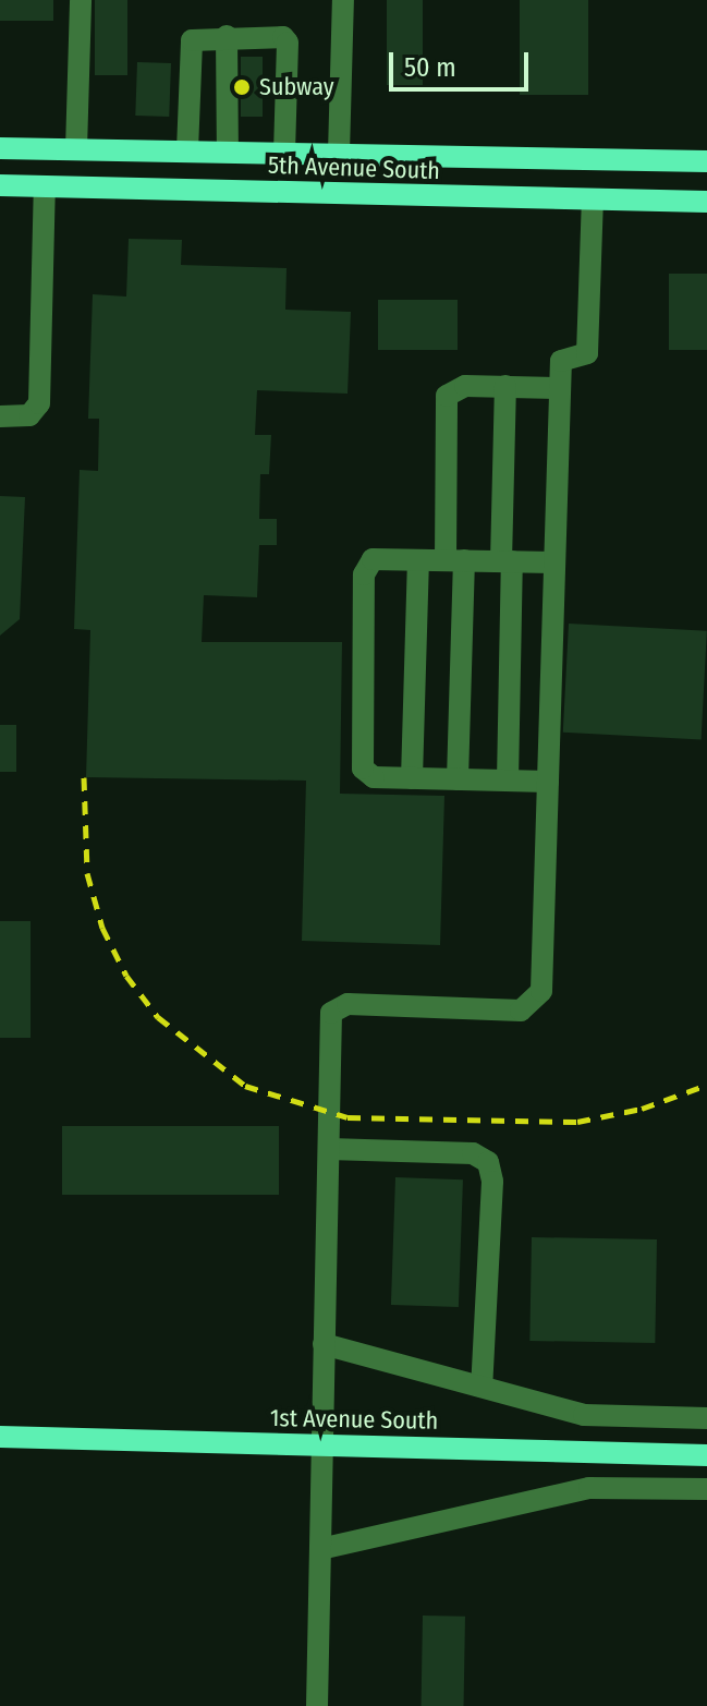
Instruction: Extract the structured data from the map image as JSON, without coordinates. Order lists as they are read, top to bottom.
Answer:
{
  "streets": {
    "main road": ["5th Avenue South", "1st Avenue South"]
  },
  "places": ["Subway"],
  "scale_bar": "50 m"
}
